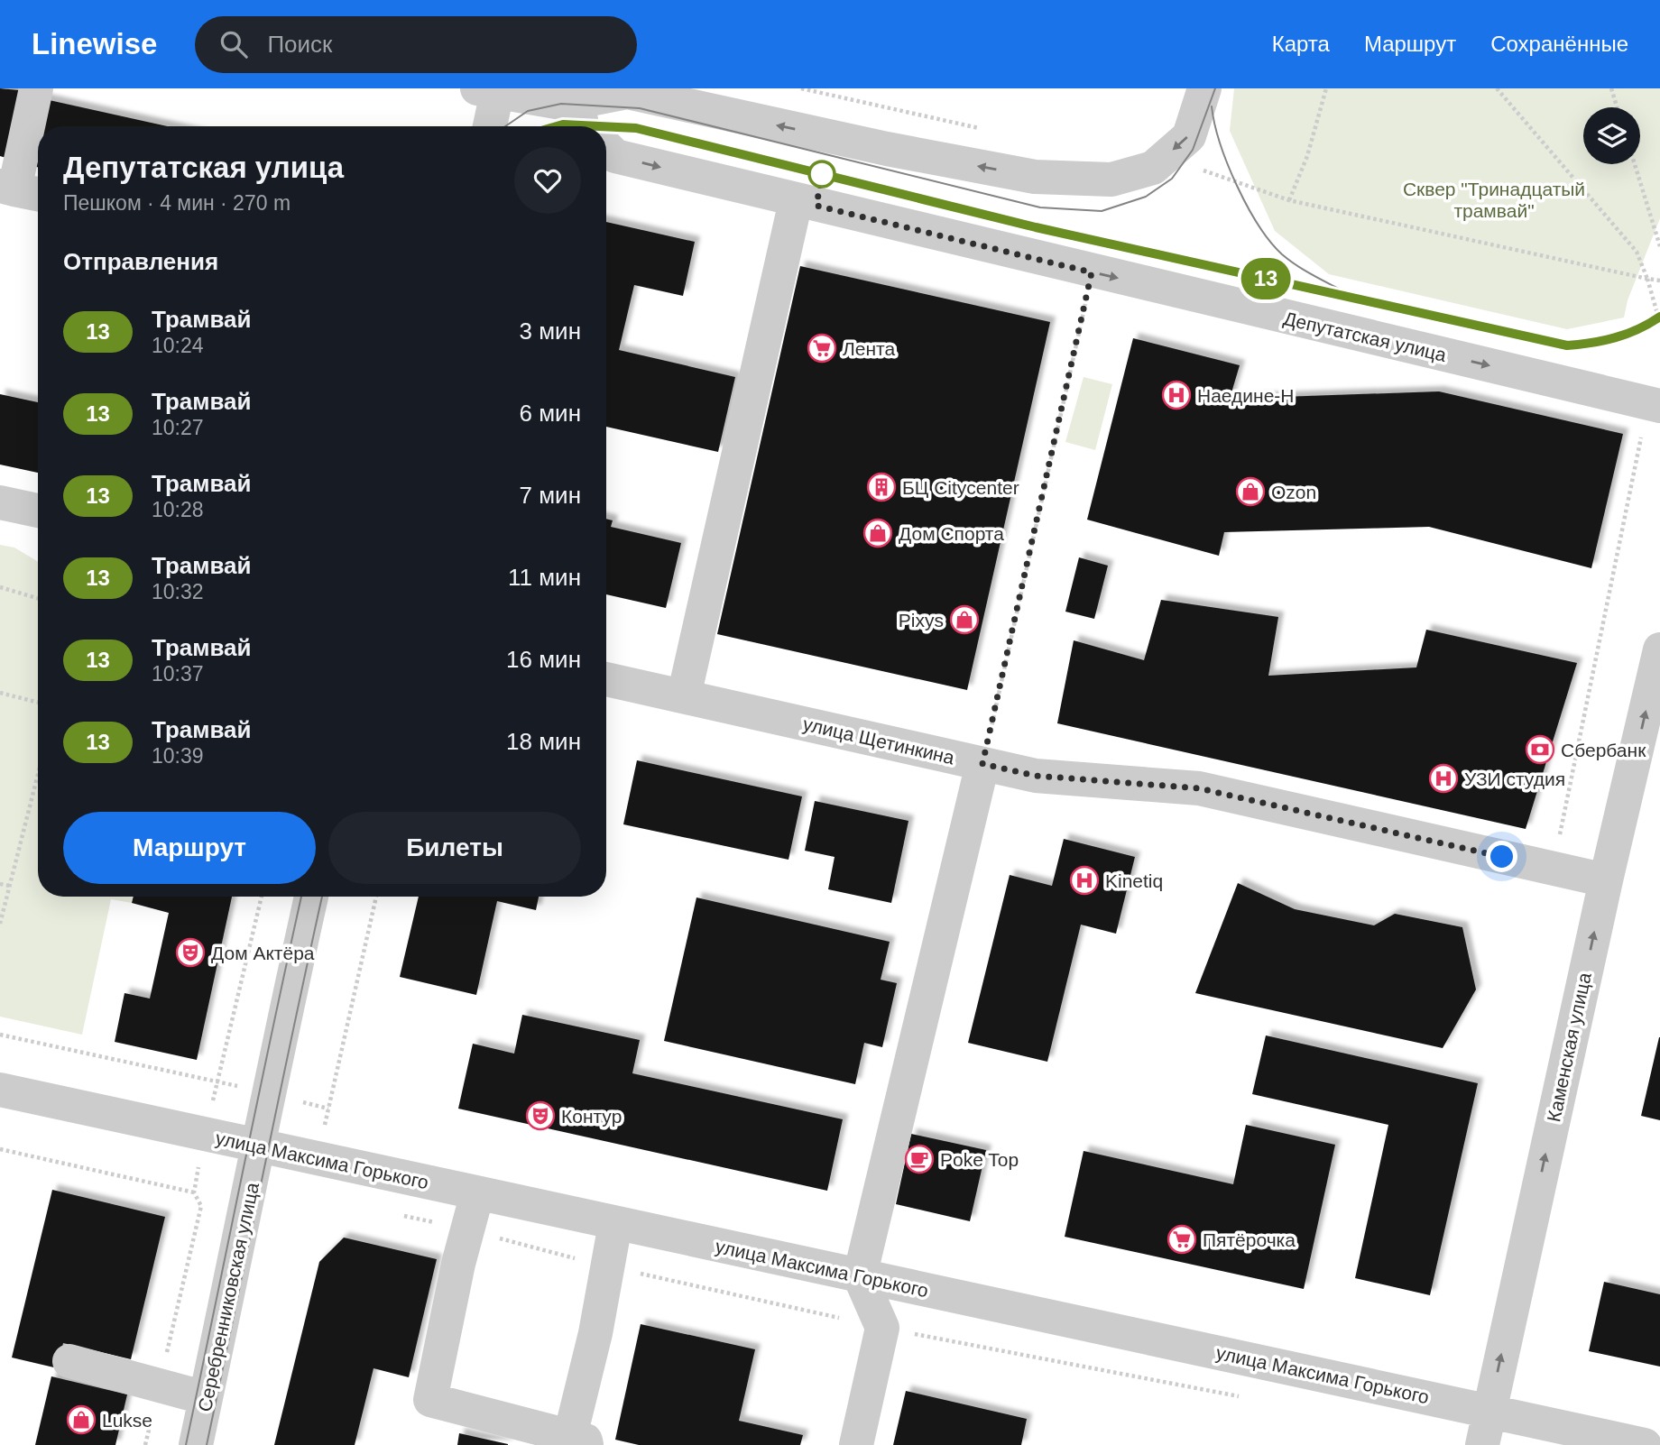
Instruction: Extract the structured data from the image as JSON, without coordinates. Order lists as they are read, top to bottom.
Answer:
{
  "streets": {
    "street": [
      "Депутатская улица",
      "улица Щетинкина",
      "Каменская улица",
      "улица Максима Горького",
      "Серебренниковская улица"
    ]
  },
  "crossings": [
    ["улица Щетинкина", "Каменская улица"],
    ["Каменская улица", "улица Максима Горького"],
    ["улица Максима Горького", "Серебренниковская улица"]
  ],
  "one_way": ["Депутатская улица", "Каменская улица"],
  "parks": ["Сквер \"Тринадцатый трамвай\""],
  "places": {
    "supermarket": ["Лента", "Пятёрочка"],
    "hospital": ["Наедине-Н", "УЗИ студия", "Kinetiq"],
    "building": ["БЦ Citycenter"],
    "shop": [
      "Ozon",
      "Дом Спорта",
      "Pixys",
      "Lukse"
    ],
    "bank": ["Сбербанк"],
    "theatre": ["Дом Актёра", "Контур"],
    "cafe": ["Poke Top"]
  },
  "lines": ["tram line 13"],
  "page": {
    "header": "Linewise",
    "search": "Поиск",
    "nav": ["Карта", "Маршрут", "Сохранённые"],
    "on_map": "13",
    "heading": [
      ["Депутатская улица", "Пешком · 4 мин · 270 m"],
      "Отправления"
    ],
    "list": [
      {
        "mark": "13",
        "name": "Трамвай",
        "note": "10:24",
        "value": "3 мин"
      },
      {
        "mark": "13",
        "name": "Трамвай",
        "note": "10:27",
        "value": "6 мин"
      },
      {
        "mark": "13",
        "name": "Трамвай",
        "note": "10:28",
        "value": "7 мин"
      },
      {
        "mark": "13",
        "name": "Трамвай",
        "note": "10:32",
        "value": "11 мин"
      },
      {
        "mark": "13",
        "name": "Трамвай",
        "note": "10:37",
        "value": "16 мин"
      },
      {
        "mark": "13",
        "name": "Трамвай",
        "note": "10:39",
        "value": "18 мин"
      }
    ],
    "buttons": ["Маршрут", "Билеты"]
  }
}
